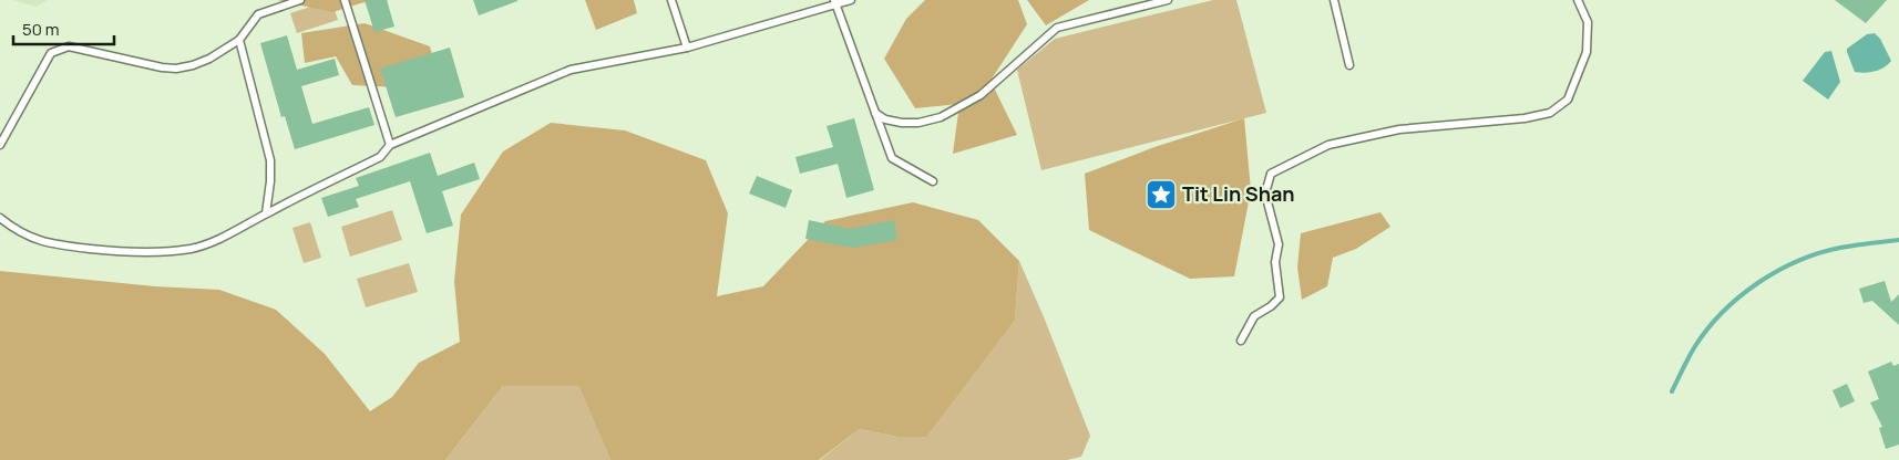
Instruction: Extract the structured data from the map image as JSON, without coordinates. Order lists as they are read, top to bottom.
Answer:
{
  "places": {
    "place": ["Tit Lin Shan"]
  },
  "scale_bar": "50 m"
}
